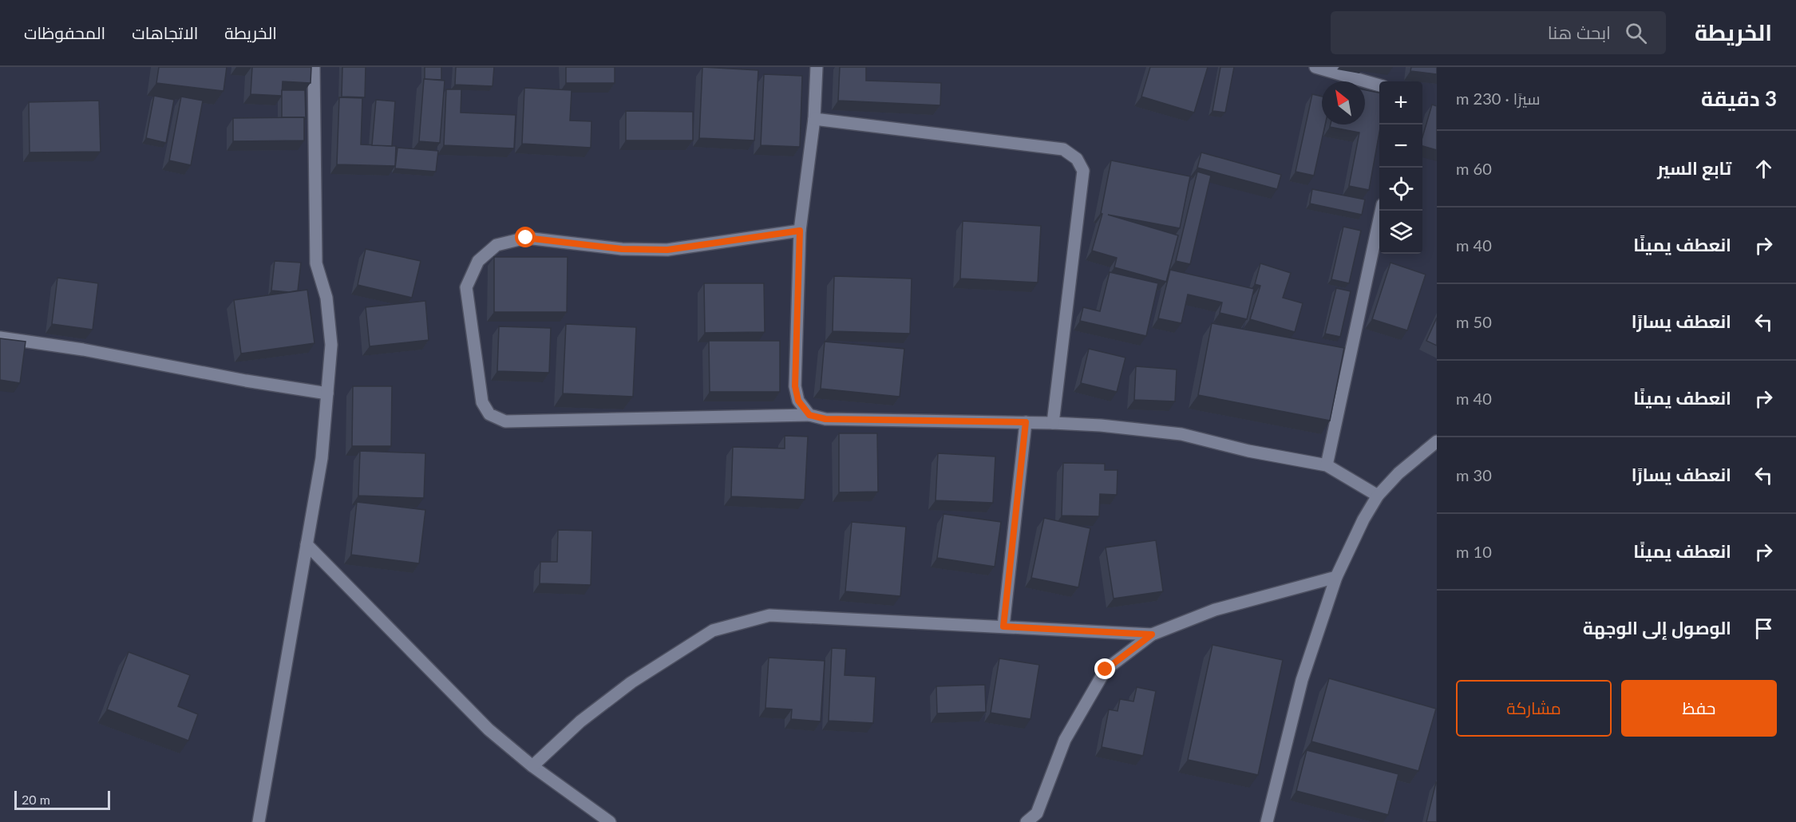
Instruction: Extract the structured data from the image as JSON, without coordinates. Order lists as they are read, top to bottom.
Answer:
{
  "scale_bar": "20 m",
  "north": "top left",
  "page": {
    "header": "الخريطة",
    "search": "ابحث هنا",
    "nav": ["الخريطة", "الاتجاهات", "المحفوظات"],
    "heading": ["3 دقيقة", "سيرًا · 230 m"],
    "map_buttons": ["+", "−"],
    "list": [
      ["تابع السير", "60 m"],
      ["انعطف يمينًا", "40 m"],
      ["انعطف يسارًا", "50 m"],
      ["انعطف يمينًا", "40 m"],
      ["انعطف يسارًا", "30 m"],
      ["انعطف يمينًا", "10 m"],
      "الوصول إلى الوجهة"
    ],
    "buttons": ["حفظ", "مشاركة"],
    "scale": "20 m"
  }
}
